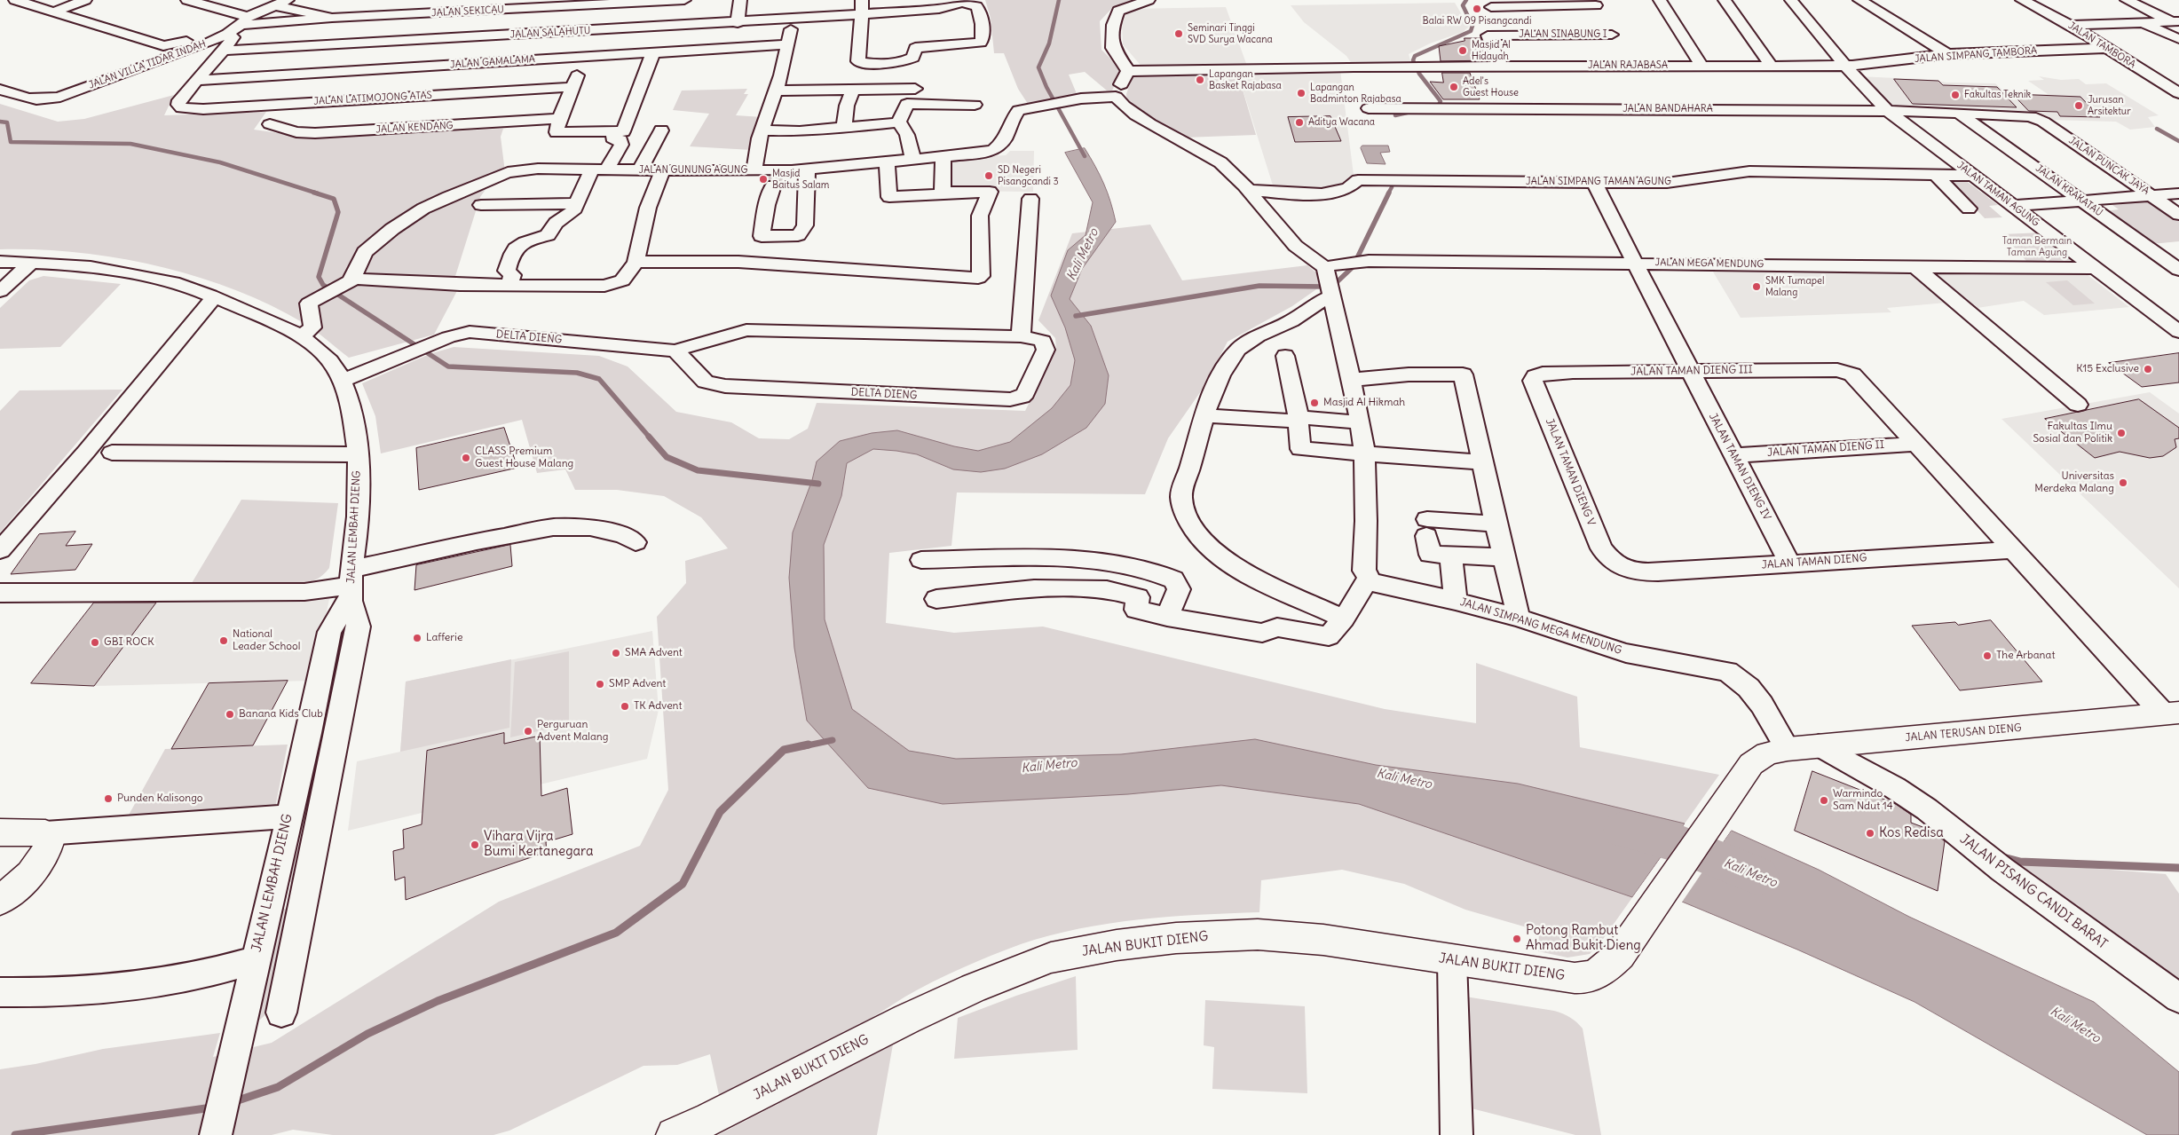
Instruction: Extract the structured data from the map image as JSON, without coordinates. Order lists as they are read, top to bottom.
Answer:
{
  "streets": {
    "street": [
      "JALAN SEKICAU",
      "JALAN SALAHUTU",
      "JALAN SINABUNG I",
      "JALAN TAMBORA",
      "JALAN SIMPANG TAMBORA",
      "JALAN GAMALAMA",
      "JALAN VILLA TIDAR INDAH",
      "JALAN RAJABASA",
      "JALAN LATIMOJONG ATAS",
      "JALAN BANDAHARA",
      "JALAN KENDANG",
      "JALAN PUNCAK JAYA",
      "JALAN GUNUNG AGUNG",
      "JALAN SIMPANG TAMAN AGUNG",
      "JALAN KRAKATAU",
      "JALAN TAMAN AGUNG",
      "JALAN MEGA MENDUNG",
      "DELTA DIENG",
      "JALAN TAMAN DIENG III",
      "JALAN TAMAN DIENG II",
      "JALAN TAMAN DIENG IV",
      "JALAN TAMAN DIENG V",
      "JALAN LEMBAH DIENG",
      "JALAN TAMAN DIENG",
      "JALAN SIMPANG MEGA MENDUNG",
      "JALAN TERUSAN DIENG",
      "JALAN PISANG CANDI BARAT",
      "JALAN BUKIT DIENG"
    ]
  },
  "crossings": [
    ["JALAN SINABUNG I", "JALAN RAJABASA"],
    ["JALAN TAMBORA", "JALAN SIMPANG TAMBORA"],
    ["JALAN SIMPANG TAMBORA", "JALAN RAJABASA"],
    ["JALAN SIMPANG TAMBORA", "JALAN TAMAN AGUNG"],
    ["JALAN GAMALAMA", "JALAN LATIMOJONG ATAS"],
    ["JALAN RAJABASA", "JALAN TAMAN AGUNG"],
    ["JALAN BANDAHARA", "JALAN PUNCAK JAYA"],
    ["JALAN BANDAHARA", "JALAN KRAKATAU"],
    ["JALAN BANDAHARA", "JALAN TAMAN AGUNG"],
    ["JALAN SIMPANG TAMAN AGUNG", "JALAN TAMAN AGUNG"],
    ["JALAN SIMPANG TAMAN AGUNG", "JALAN TAMAN DIENG IV"],
    ["JALAN TAMAN AGUNG", "JALAN MEGA MENDUNG"],
    ["JALAN MEGA MENDUNG", "JALAN TAMAN DIENG IV"],
    ["DELTA DIENG", "JALAN LEMBAH DIENG"],
    ["JALAN TAMAN DIENG III", "JALAN TAMAN DIENG II"],
    ["JALAN TAMAN DIENG III", "JALAN TAMAN DIENG IV"],
    ["JALAN TAMAN DIENG III", "JALAN TAMAN DIENG V"],
    ["JALAN TAMAN DIENG II", "JALAN TAMAN DIENG IV"],
    ["JALAN TAMAN DIENG IV", "JALAN TAMAN DIENG"],
    ["JALAN TAMAN DIENG V", "JALAN TAMAN DIENG"],
    ["JALAN SIMPANG MEGA MENDUNG", "JALAN TERUSAN DIENG"],
    ["JALAN TERUSAN DIENG", "JALAN PISANG CANDI BARAT"],
    ["JALAN TERUSAN DIENG", "JALAN BUKIT DIENG"]
  ],
  "water": ["Kali Metro"],
  "parks": ["Taman Bermain Taman Agung"],
  "places": [
    "Balai RW 09 Pisangcandi",
    "Seminari Tinggi SVD Surya Wacana",
    "Masjid Al Hidayah",
    "Lapangan Basket Rajabasa",
    "Adel's Guest House",
    "Lapangan Badminton Rajabasa",
    "Fakultas Teknik",
    "Jurusan Arsitektur",
    "Aditya Wacana",
    "SD Negeri Pisangcandi 3",
    "Masjid Baitus Salam",
    "SMK Tumapel Malang",
    "K15 Exclusive",
    "Masjid Al Hikmah",
    "Fakultas Ilmu Sosial dan Politik",
    "CLASS Premium Guest House Malang",
    "Universitas Merdeka Malang",
    "Lafferie",
    "National Leader School",
    "GBI ROCK",
    "SMA Advent",
    "The Arbanat",
    "SMP Advent",
    "TK Advent",
    "Banana Kids Club",
    "Perguruan Advent Malang",
    "Punden Kalisongo",
    "Warmindo Sam Ndut 14",
    "Kos Redisa",
    "Vihara Vijra Bumi Kertanegara",
    "Potong Rambut Ahmad Bukit Dieng"
  ]
}
